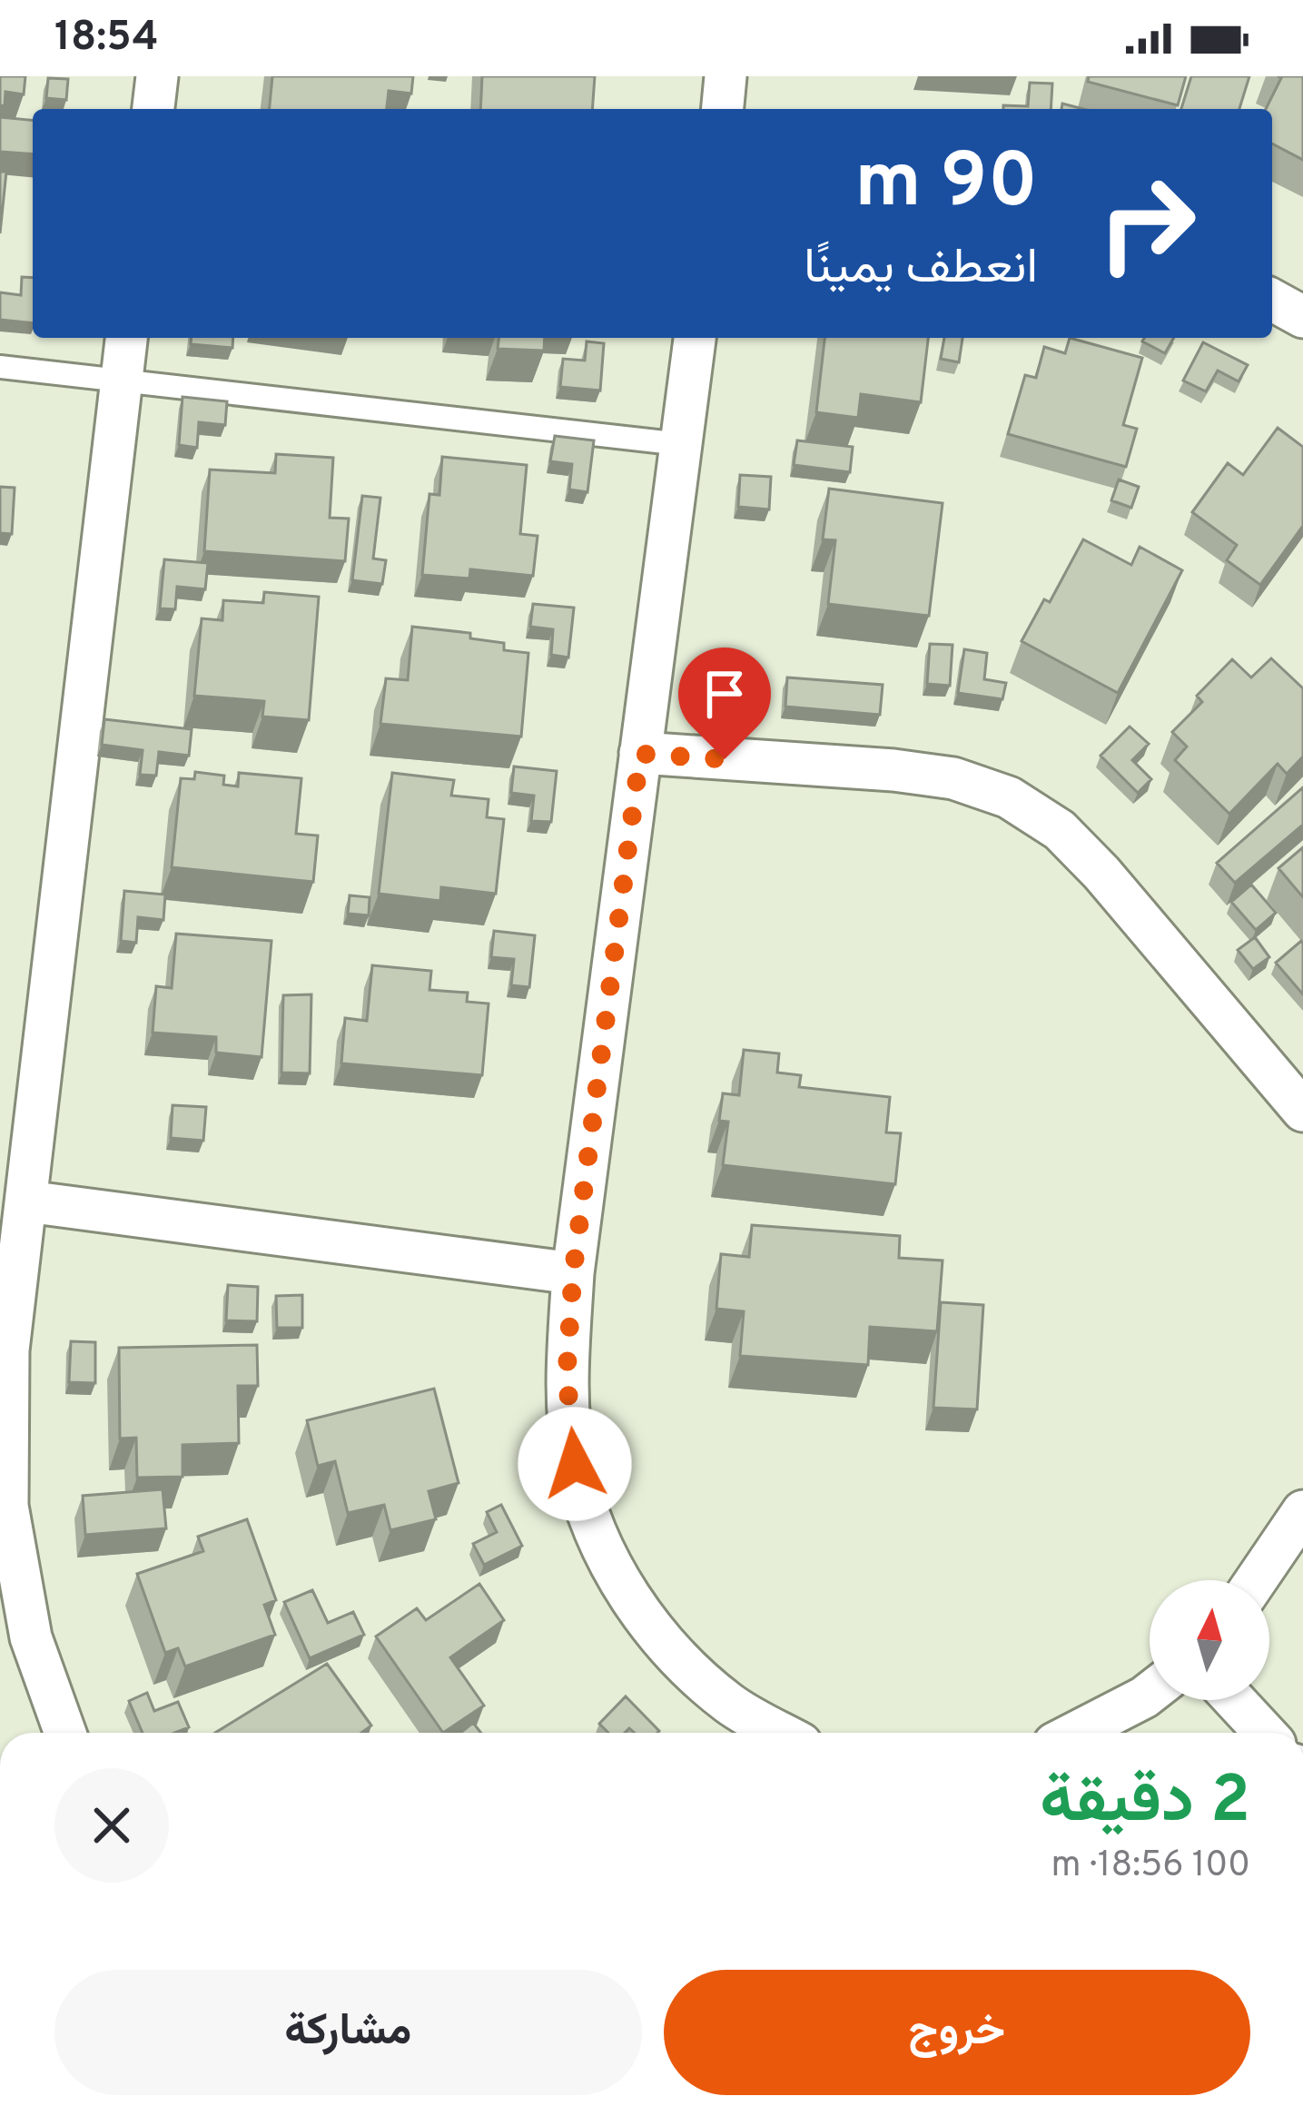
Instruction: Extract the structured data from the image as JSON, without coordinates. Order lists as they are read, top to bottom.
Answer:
{
  "north": "top",
  "page": {
    "status": "18:54",
    "turn": ["90 m", "انعطف يمينًا"],
    "heading": ["2 دقيقة", "100 m · 18:56"],
    "buttons": ["خروج", "مشاركة"]
  }
}
